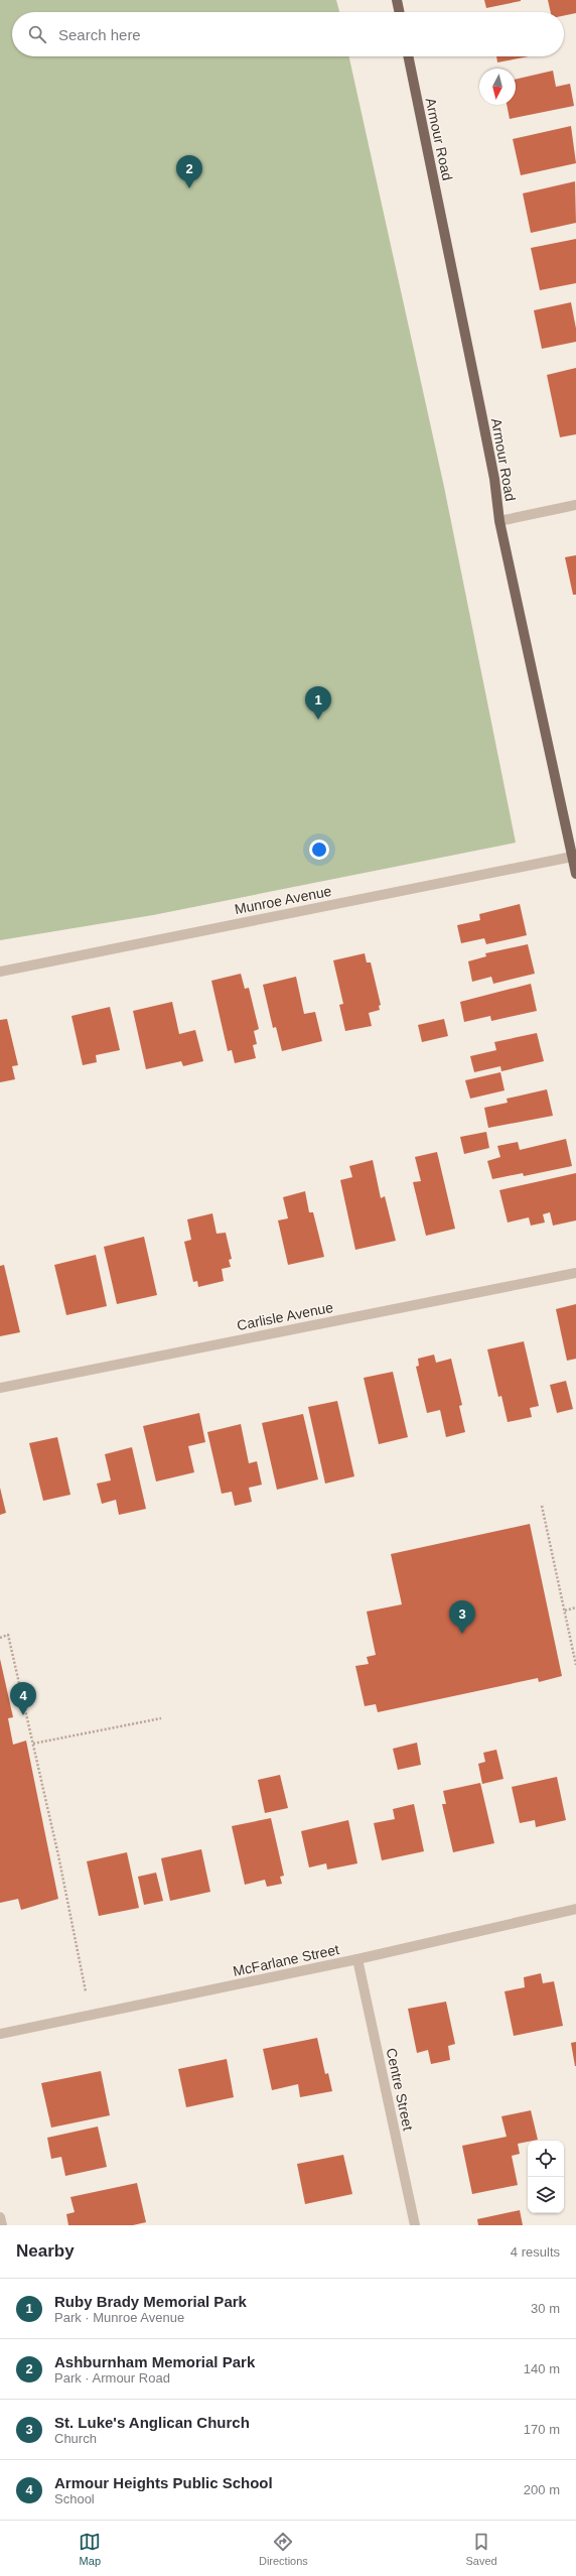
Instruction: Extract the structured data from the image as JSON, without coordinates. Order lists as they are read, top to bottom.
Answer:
{
  "streets": {
    "main road": ["Armour Road"],
    "street": [
      "Munroe Avenue",
      "Carlisle Avenue",
      "McFarlane Street",
      "Centre Street"
    ]
  },
  "crossings": [
    ["Armour Road", "Munroe Avenue"],
    ["McFarlane Street", "Centre Street"]
  ],
  "north": "bottom",
  "page": {
    "search": "Search here",
    "pins": [
      "2",
      "1",
      "3",
      "4"
    ],
    "heading": ["Nearby", "4 results"],
    "list": [
      {
        "mark": "1",
        "name": "Ruby Brady Memorial Park",
        "note": "Park · Munroe Avenue",
        "value": "30 m"
      },
      {
        "mark": "2",
        "name": "Ashburnham Memorial Park",
        "note": "Park · Armour Road",
        "value": "140 m"
      },
      {
        "mark": "3",
        "name": "St. Luke's Anglican Church",
        "note": "Church",
        "value": "170 m"
      },
      {
        "mark": "4",
        "name": "Armour Heights Public School",
        "note": "School",
        "value": "200 m"
      }
    ],
    "nav": ["Map", "Directions", "Saved"]
  }
}
